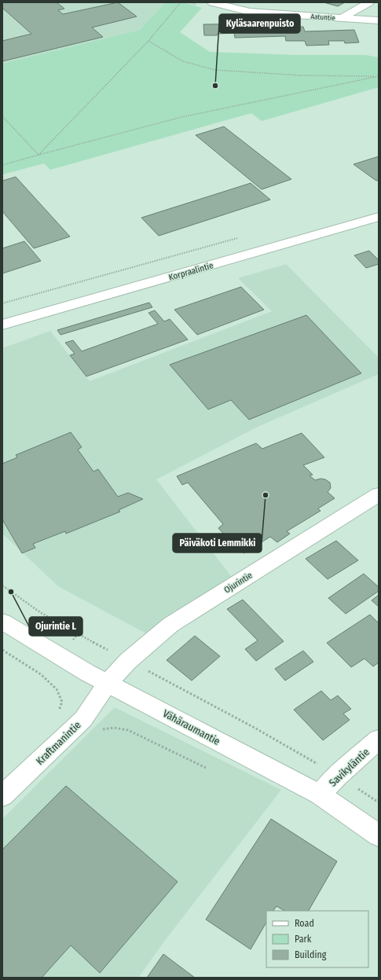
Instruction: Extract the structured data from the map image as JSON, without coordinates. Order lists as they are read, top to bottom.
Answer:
{
  "streets": {
    "street": [
      "Aatuntie",
      "Korpraalintie",
      "Ojurintie",
      "Vähäraumantie",
      "Kraftmanintie",
      "Savikyläntie"
    ]
  },
  "crossings": [
    ["Ojurintie", "Vähäraumantie"],
    ["Ojurintie", "Kraftmanintie"],
    ["Vähäraumantie", "Kraftmanintie"],
    ["Vähäraumantie", "Savikyläntie"]
  ],
  "places": ["Kyläsaarenpuisto", "Päiväkoti Lemmikki", "Ojurintie L"],
  "legend": ["Road", "Park", "Building"]
}
